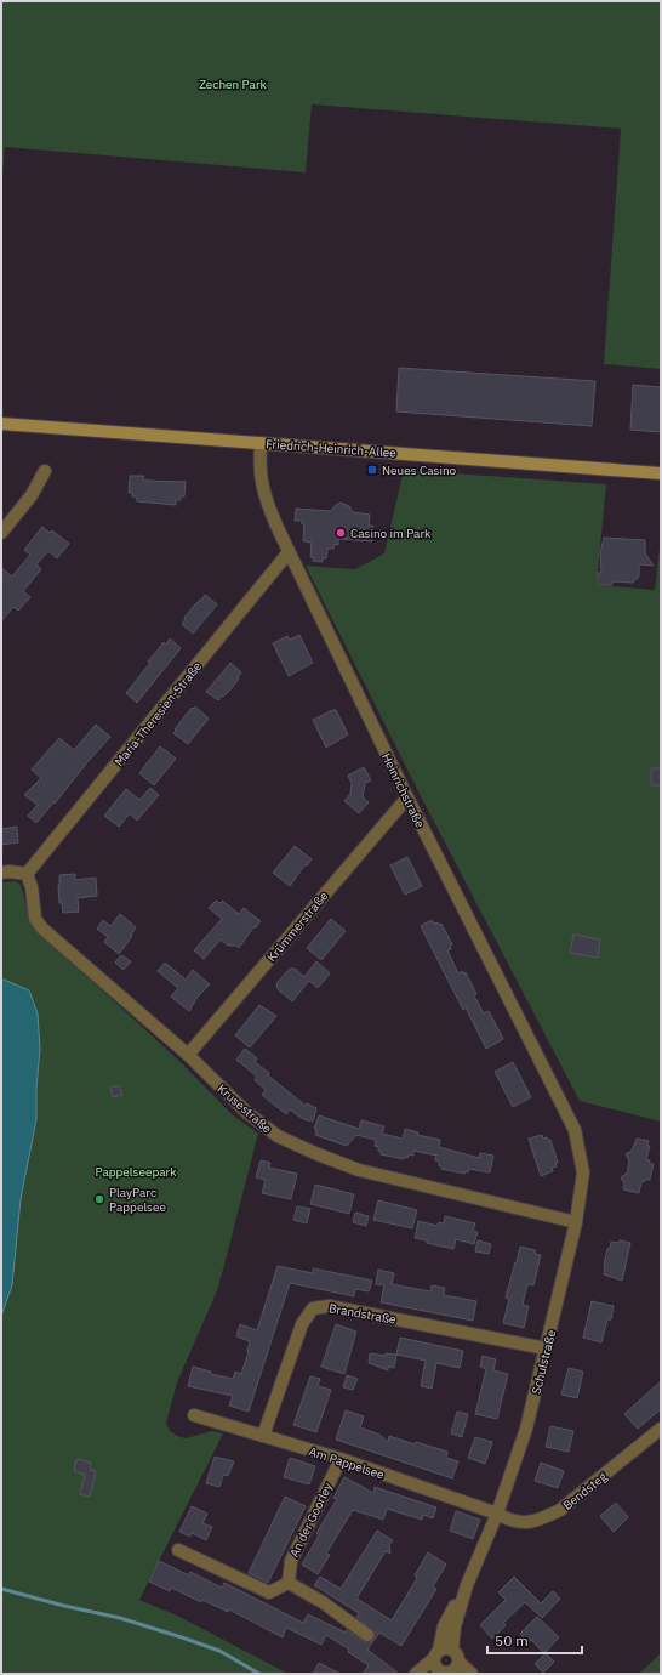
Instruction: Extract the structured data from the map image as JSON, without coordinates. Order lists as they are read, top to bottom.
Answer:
{
  "streets": {
    "main road": ["Friedrich-Heinrich-Allee"],
    "street": [
      "Maria-Theresien-Straße",
      "Heinrichstraße",
      "Krümmerstraße",
      "Krusestraße",
      "Brandstraße",
      "Schulstraße",
      "Am Pappelsee",
      "Bendsteg",
      "An der Goorley"
    ]
  },
  "crossings": [
    ["Friedrich-Heinrich-Allee", "Heinrichstraße"],
    ["Maria-Theresien-Straße", "Heinrichstraße"],
    ["Maria-Theresien-Straße", "Krusestraße"],
    ["Heinrichstraße", "Krümmerstraße"],
    ["Heinrichstraße", "Schulstraße"],
    ["Krümmerstraße", "Krusestraße"],
    ["Krusestraße", "Schulstraße"],
    ["Brandstraße", "Schulstraße"],
    ["Brandstraße", "Am Pappelsee"],
    ["Schulstraße", "Am Pappelsee"],
    ["Schulstraße", "Bendsteg"],
    ["Am Pappelsee", "Bendsteg"],
    ["Am Pappelsee", "An der Goorley"]
  ],
  "parks": ["Zechen Park", "Pappelseepark"],
  "places": {
    "transit": ["Neues Casino"],
    "other": ["Casino im Park", "PlayParc Pappelsee"]
  },
  "scale_bar": "50 m"
}
